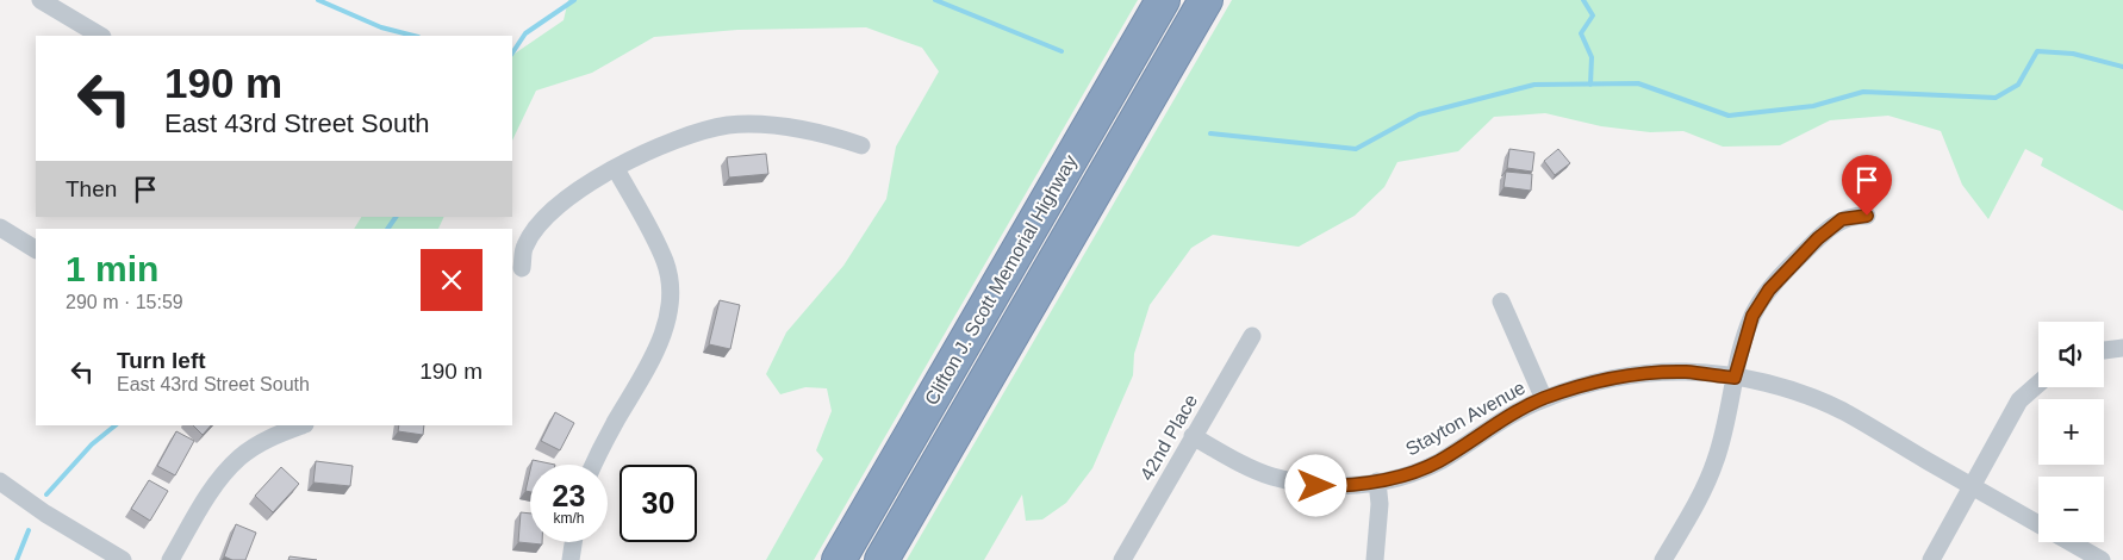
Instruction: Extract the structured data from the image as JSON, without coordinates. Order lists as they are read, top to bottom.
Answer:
{
  "streets": {
    "highway": ["Clifton J. Scott Memorial Highway"],
    "street": ["Stayton Avenue", "42nd Place"]
  },
  "crossings": [
    ["Stayton Avenue", "42nd Place"]
  ],
  "page": {
    "turn": ["190 m", "East 43rd Street South"],
    "then": "Then",
    "heading": ["1 min", "290 m · 15:59"],
    "map_buttons": ["+", "−"],
    "list": [
      {
        "name": "Turn left",
        "note": "East 43rd Street South",
        "value": "190 m"
      }
    ],
    "speed": "23 km/h",
    "limit": "30"
  }
}
